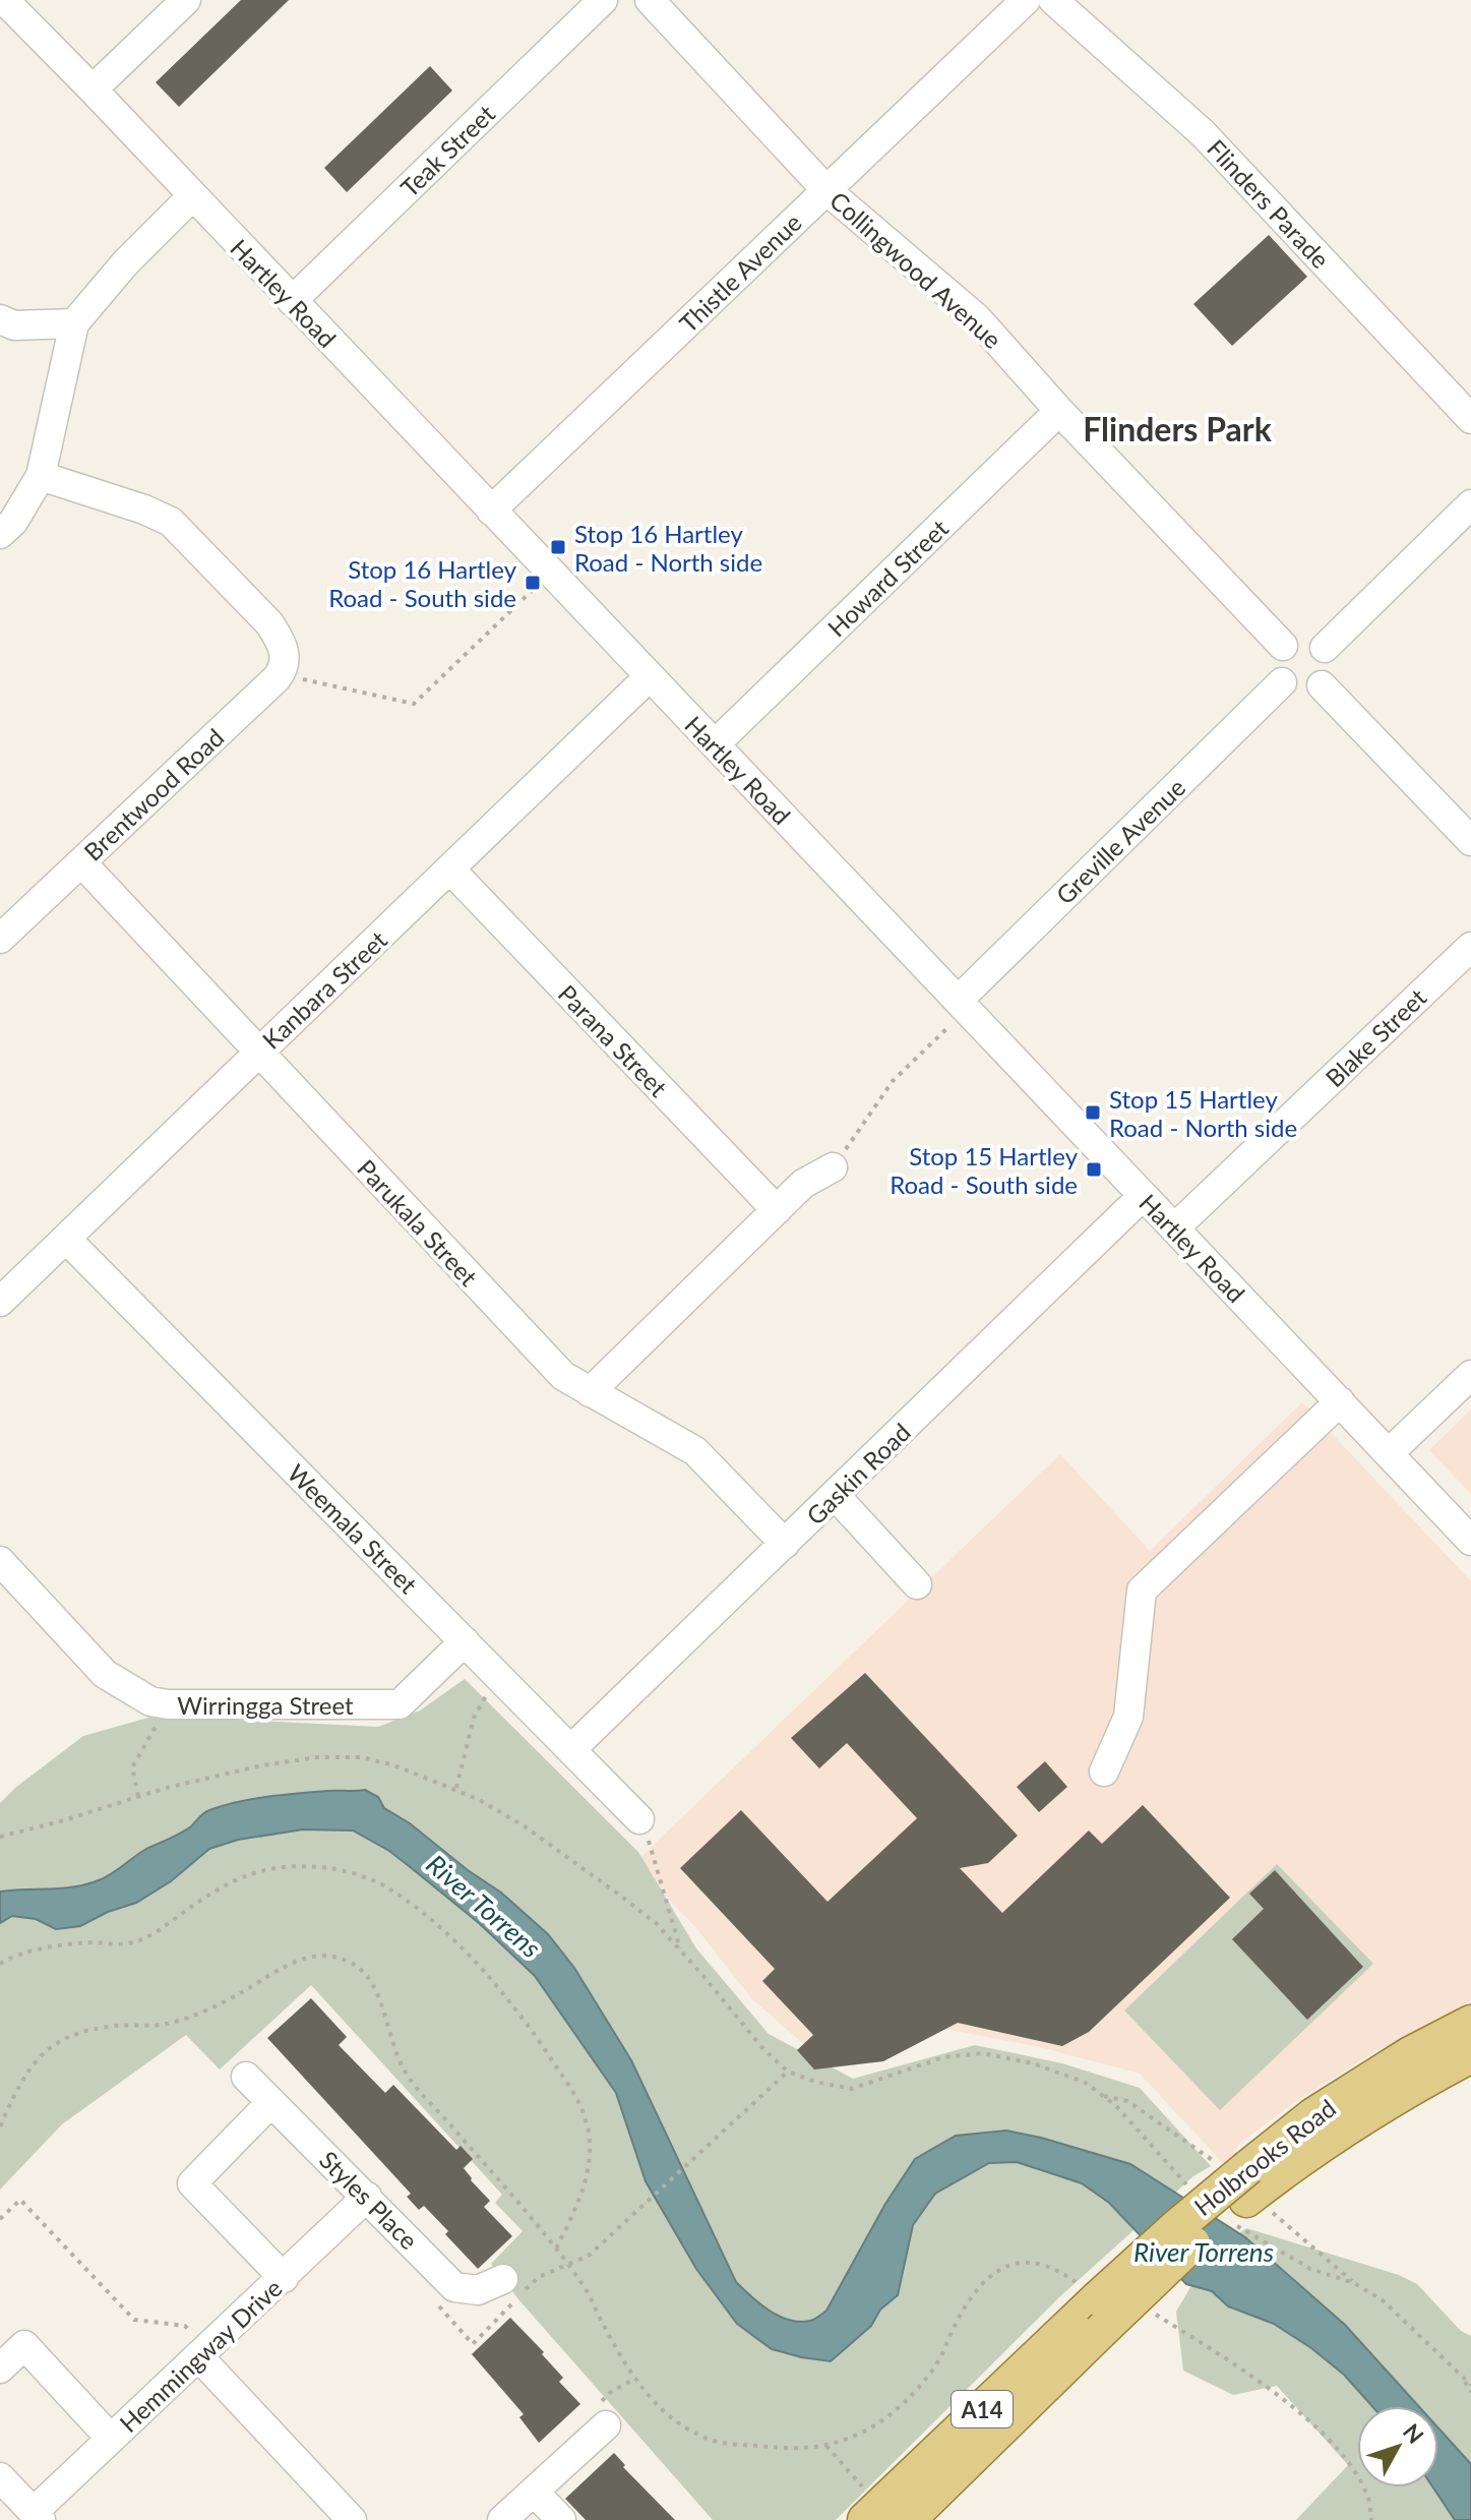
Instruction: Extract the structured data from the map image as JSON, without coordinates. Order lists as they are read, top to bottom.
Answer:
{
  "streets": {
    "main road": ["Holbrooks Road", "A14"],
    "street": [
      "Teak Street",
      "Flinders Parade",
      "Collingwood Avenue",
      "Thistle Avenue",
      "Hartley Road",
      "Howard Street",
      "Brentwood Road",
      "Greville Avenue",
      "Kanbara Street",
      "Blake Street",
      "Parana Street",
      "Parukala Street",
      "Gaskin Road",
      "Weemala Street",
      "Wirringga Street",
      "Styles Place",
      "Hemmingway Drive"
    ]
  },
  "crossings": [
    ["Teak Street", "Hartley Road"],
    ["Collingwood Avenue", "Thistle Avenue"],
    ["Collingwood Avenue", "Howard Street"],
    ["Collingwood Avenue", "Greville Avenue"],
    ["Thistle Avenue", "Hartley Road"],
    ["Hartley Road", "Howard Street"],
    ["Hartley Road", "Greville Avenue"],
    ["Hartley Road", "Kanbara Street"],
    ["Hartley Road", "Blake Street"],
    ["Hartley Road", "Gaskin Road"],
    ["Brentwood Road", "Parukala Street"],
    ["Kanbara Street", "Parana Street"],
    ["Kanbara Street", "Parukala Street"],
    ["Kanbara Street", "Weemala Street"],
    ["Parukala Street", "Gaskin Road"],
    ["Gaskin Road", "Weemala Street"],
    ["Weemala Street", "Wirringga Street"],
    ["Styles Place", "Hemmingway Drive"]
  ],
  "districts": ["Flinders Park"],
  "water": ["River Torrens"],
  "places": {
    "transit": [
      "Stop 16 Hartley Road - North side",
      "Stop 16 Hartley Road - South side",
      "Stop 15 Hartley Road - North side",
      "Stop 15 Hartley Road - South side"
    ]
  },
  "north": "top right"
}
